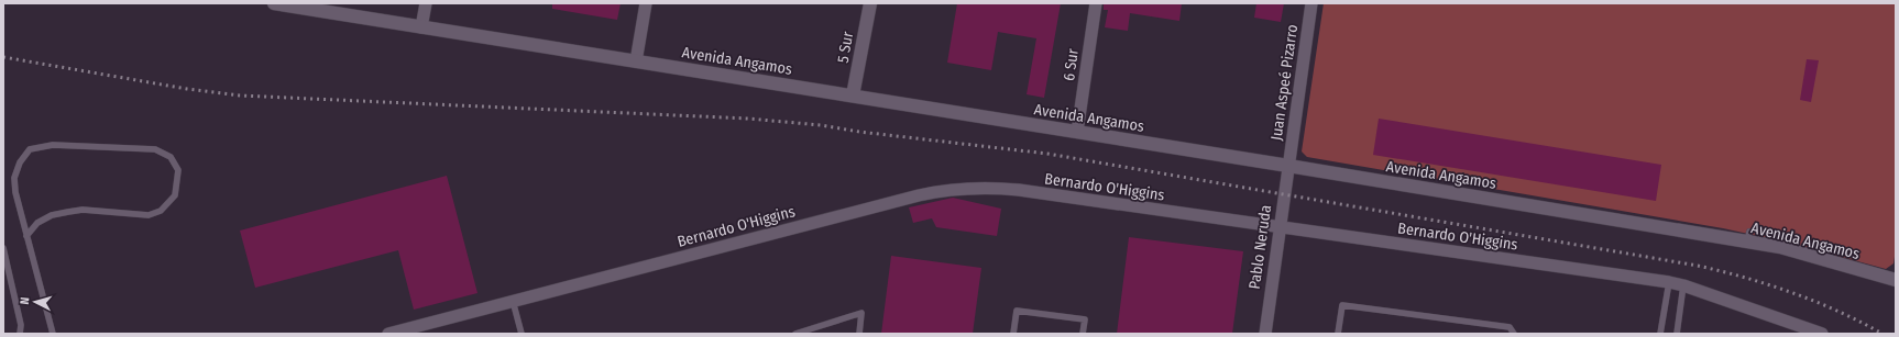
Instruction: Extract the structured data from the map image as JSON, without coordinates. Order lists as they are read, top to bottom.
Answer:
{
  "streets": {
    "street": [
      "5 Sur",
      "Avenida Angamos",
      "6 Sur",
      "Juan Aspeé Pizarro",
      "Bernardo O'Higgins",
      "Pablo Neruda"
    ]
  },
  "crossings": [
    ["5 Sur", "Avenida Angamos"],
    ["Avenida Angamos", "6 Sur"],
    ["Avenida Angamos", "Juan Aspeé Pizarro"],
    ["Avenida Angamos", "Pablo Neruda"],
    ["Juan Aspeé Pizarro", "Pablo Neruda"],
    ["Bernardo O'Higgins", "Pablo Neruda"]
  ],
  "north": "left"
}
